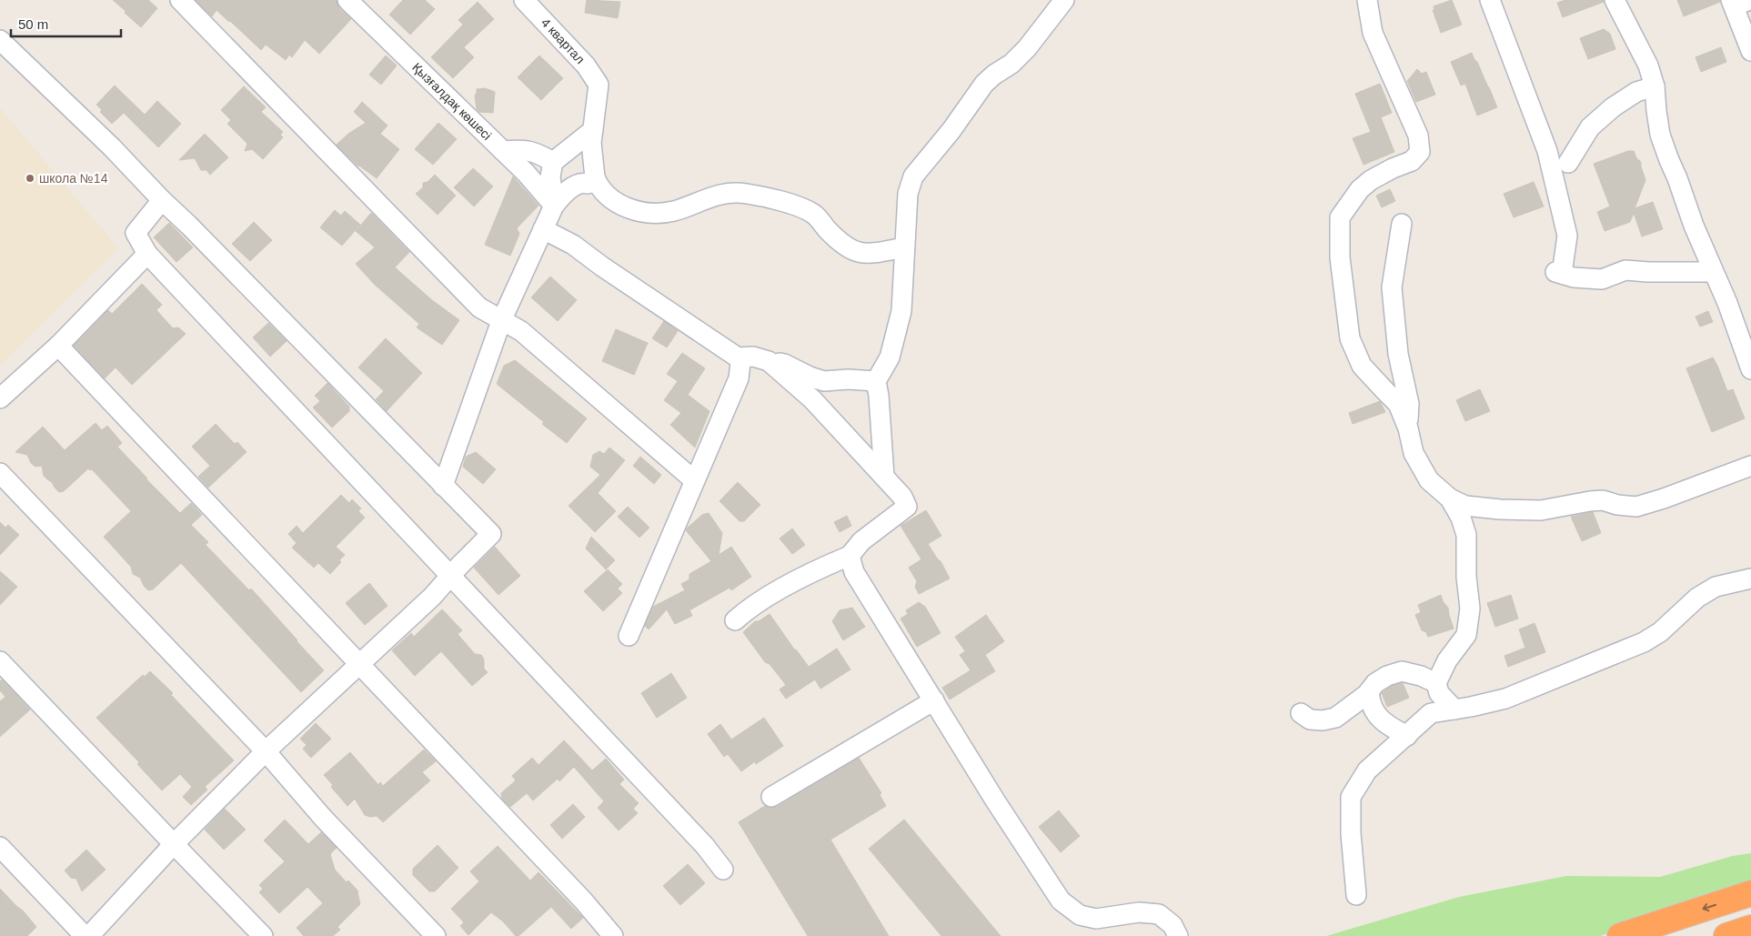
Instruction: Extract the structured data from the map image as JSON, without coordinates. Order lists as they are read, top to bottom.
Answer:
{
  "streets": {
    "street": ["4 квартал", "Қызғалдақ көшесі"]
  },
  "places": ["школа №14"],
  "scale_bar": "50 m"
}
